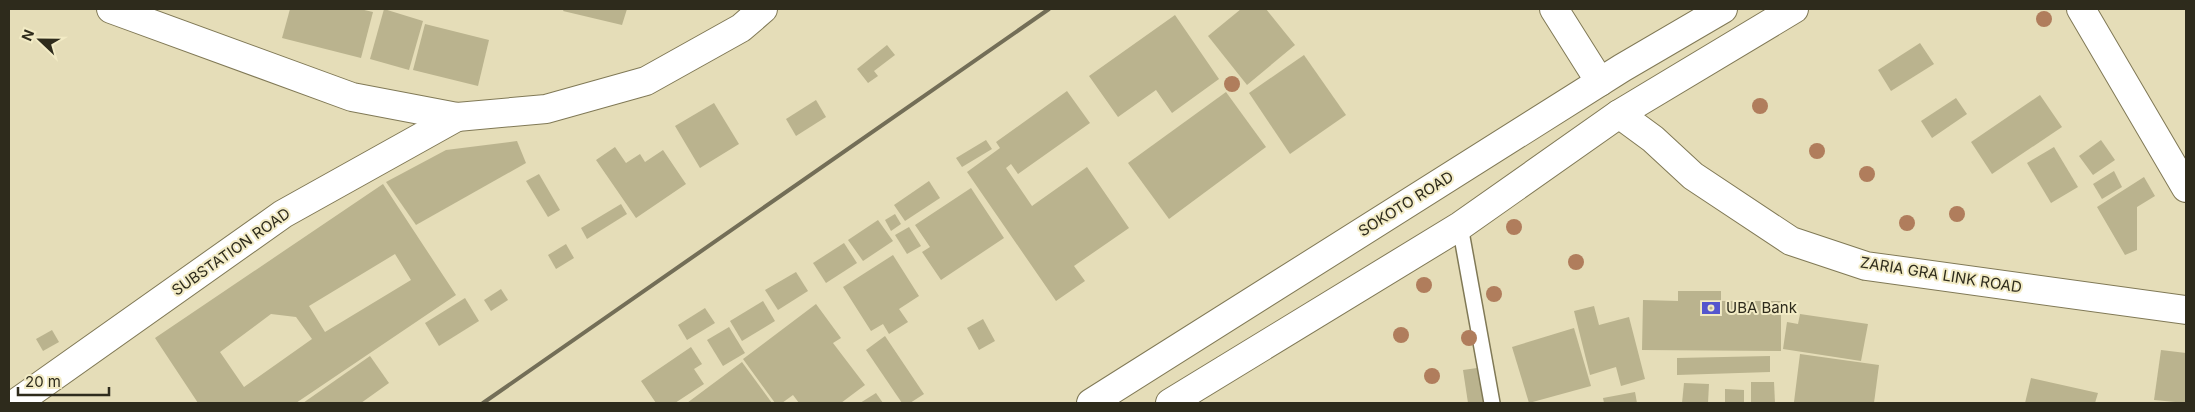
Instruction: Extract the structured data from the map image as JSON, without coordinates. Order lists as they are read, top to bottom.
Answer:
{
  "streets": {
    "street": ["SOKOTO ROAD", "SUBSTATION ROAD", "ZARIA GRA LINK ROAD"]
  },
  "places": {
    "bank": ["UBA Bank"]
  },
  "scale_bar": "20 m",
  "north": "left"
}
